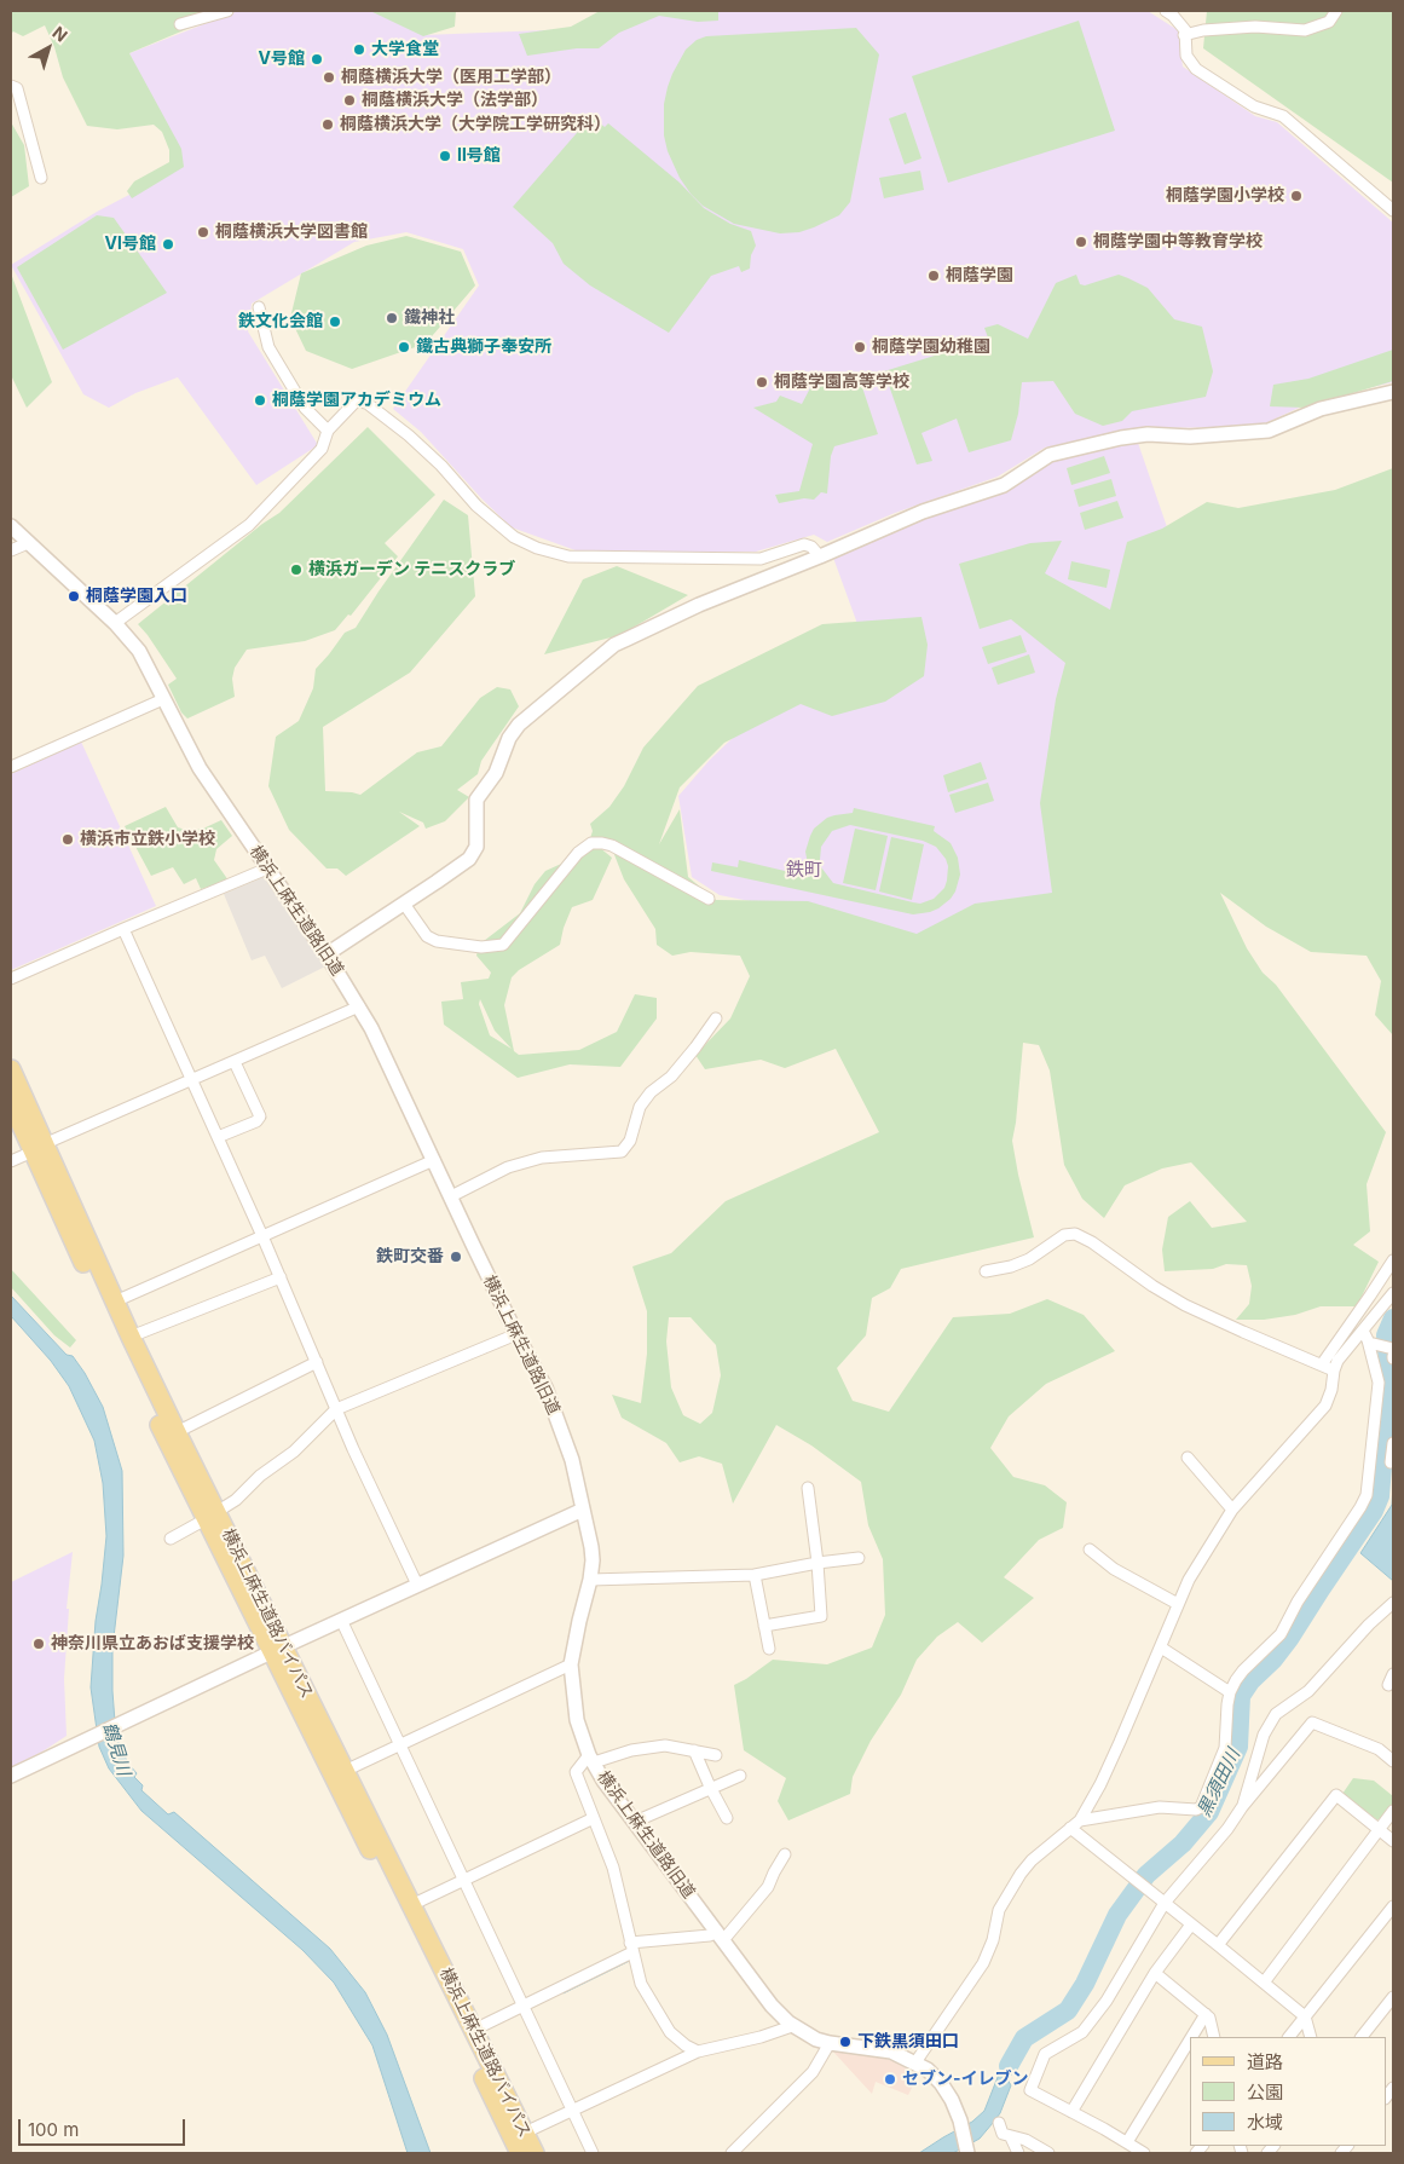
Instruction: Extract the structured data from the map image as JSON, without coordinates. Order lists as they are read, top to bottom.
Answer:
{
  "streets": {
    "main road": ["横浜上麻生道路バイパス"],
    "street": ["横浜上麻生道路旧道"]
  },
  "districts": ["鉄町"],
  "water": ["鶴見川", "黒須田川"],
  "places": [
    "大学食堂",
    "Ⅴ号館",
    "桐蔭横浜大学（医用工学部）",
    "桐蔭横浜大学（法学部）",
    "桐蔭横浜大学（大学院工学研究科）",
    "Ⅱ号館",
    "桐蔭学園小学校",
    "桐蔭横浜大学図書館",
    "桐蔭学園中等教育学校",
    "Ⅵ号館",
    "桐蔭学園",
    "鐵神社",
    "鉄文化会館",
    "鐵古典獅子奉安所",
    "桐蔭学園幼稚園",
    "桐蔭学園高等学校",
    "桐蔭学園アカデミウム",
    "横浜ガーデン テニスクラブ",
    "桐蔭学園入口",
    "横浜市立鉄小学校",
    "鉄町交番",
    "神奈川県立あおば支援学校",
    "下鉄黒須田口",
    "セブン-イレブン"
  ],
  "legend": ["道路", "公園", "水域"],
  "scale_bar": "100 m",
  "north": "top right"
}
